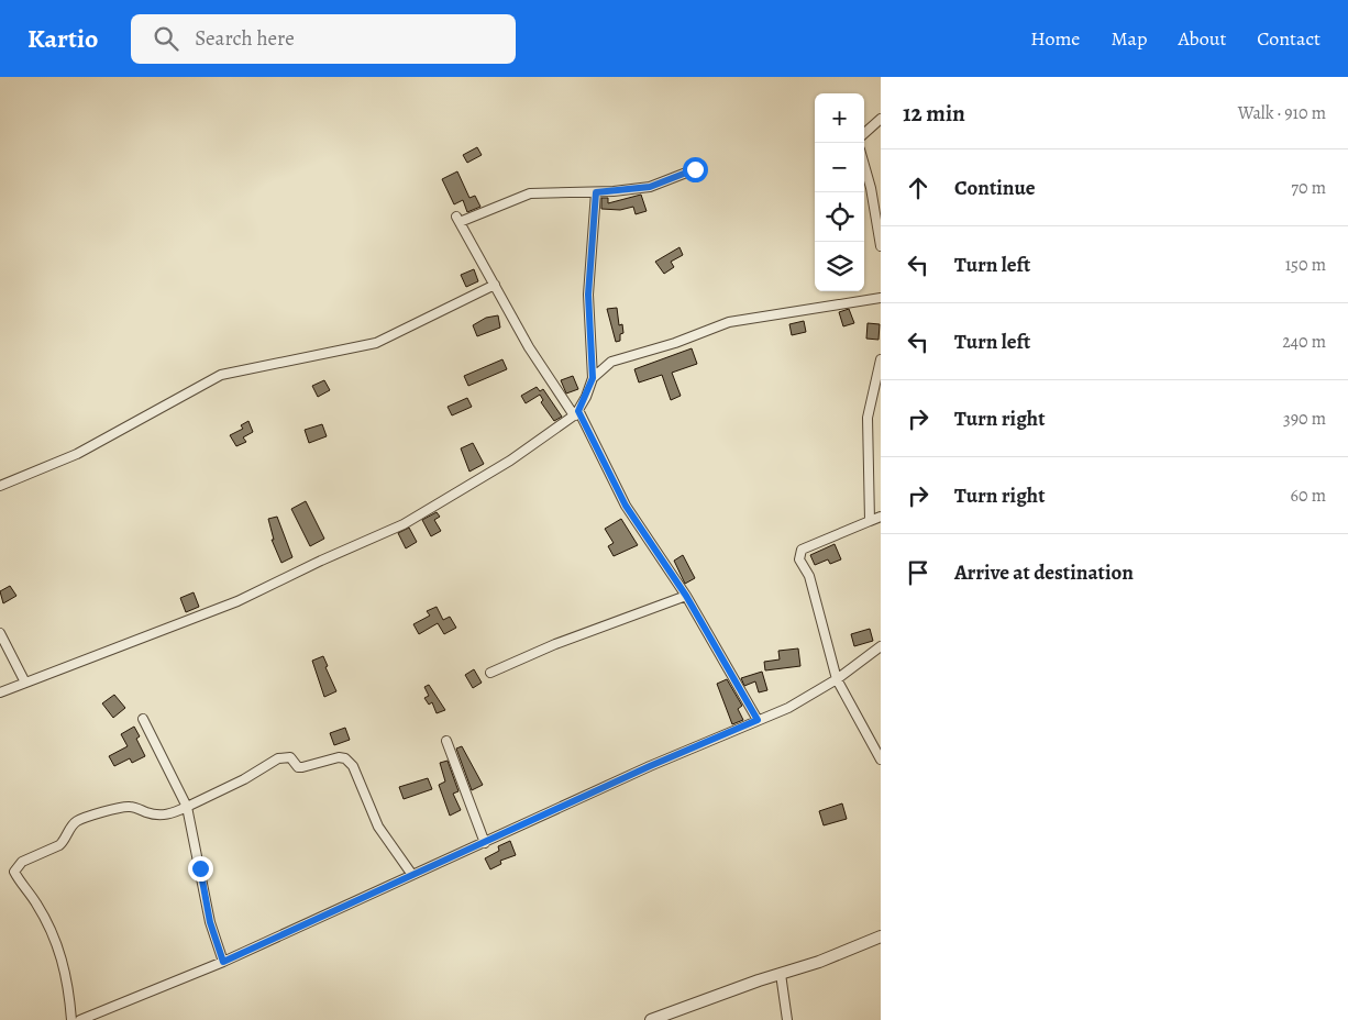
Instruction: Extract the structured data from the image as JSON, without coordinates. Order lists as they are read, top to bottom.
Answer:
{
  "page": {
    "header": "Kartio",
    "search": "Search here",
    "nav": [
      "Home",
      "Map",
      "About",
      "Contact"
    ],
    "heading": ["12 min", "Walk · 910 m"],
    "map_buttons": ["+", "−"],
    "list": [
      ["Continue", "70 m"],
      ["Turn left", "150 m"],
      ["Turn left", "240 m"],
      ["Turn right", "390 m"],
      ["Turn right", "60 m"],
      "Arrive at destination"
    ]
  }
}
